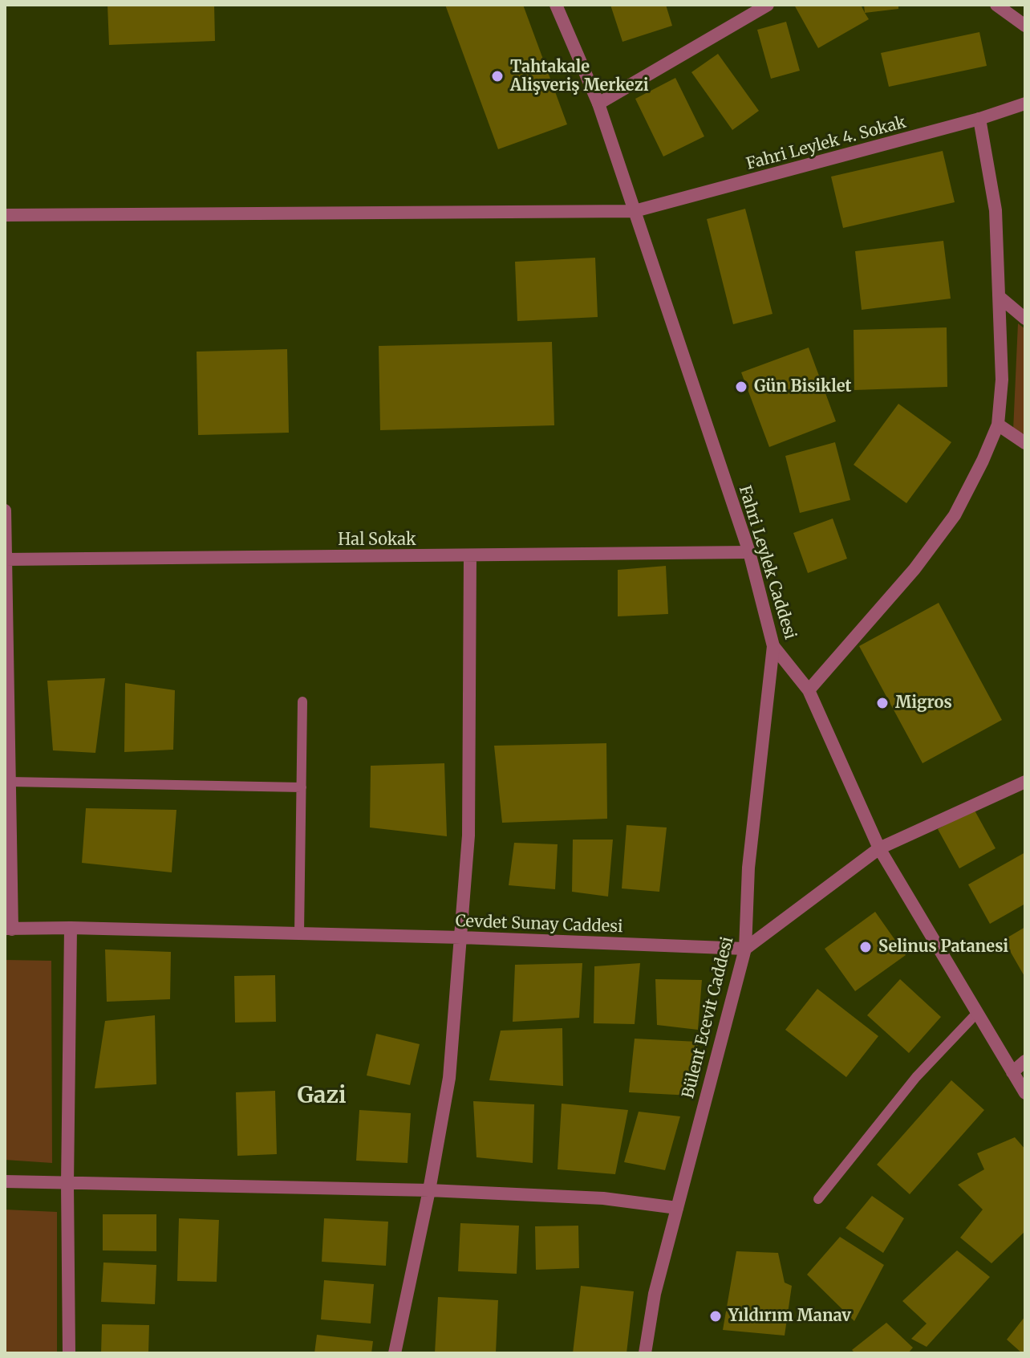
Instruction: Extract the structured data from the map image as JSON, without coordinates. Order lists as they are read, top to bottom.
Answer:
{
  "streets": {
    "street": [
      "Fahri Leylek 4. Sokak",
      "Hal Sokak",
      "Fahri Leylek Caddesi",
      "Cevdet Sunay Caddesi",
      "Bülent Ecevit Caddesi"
    ]
  },
  "crossings": [
    ["Fahri Leylek 4. Sokak", "Fahri Leylek Caddesi"],
    ["Hal Sokak", "Fahri Leylek Caddesi"],
    ["Fahri Leylek Caddesi", "Bülent Ecevit Caddesi"],
    ["Cevdet Sunay Caddesi", "Bülent Ecevit Caddesi"]
  ],
  "districts": ["Gazi"],
  "places": [
    "Tahtakale Alişveriş Merkezi",
    "Gün Bisiklet",
    "Migros",
    "Selinus Patanesi",
    "Yıldırım Manav"
  ]
}
